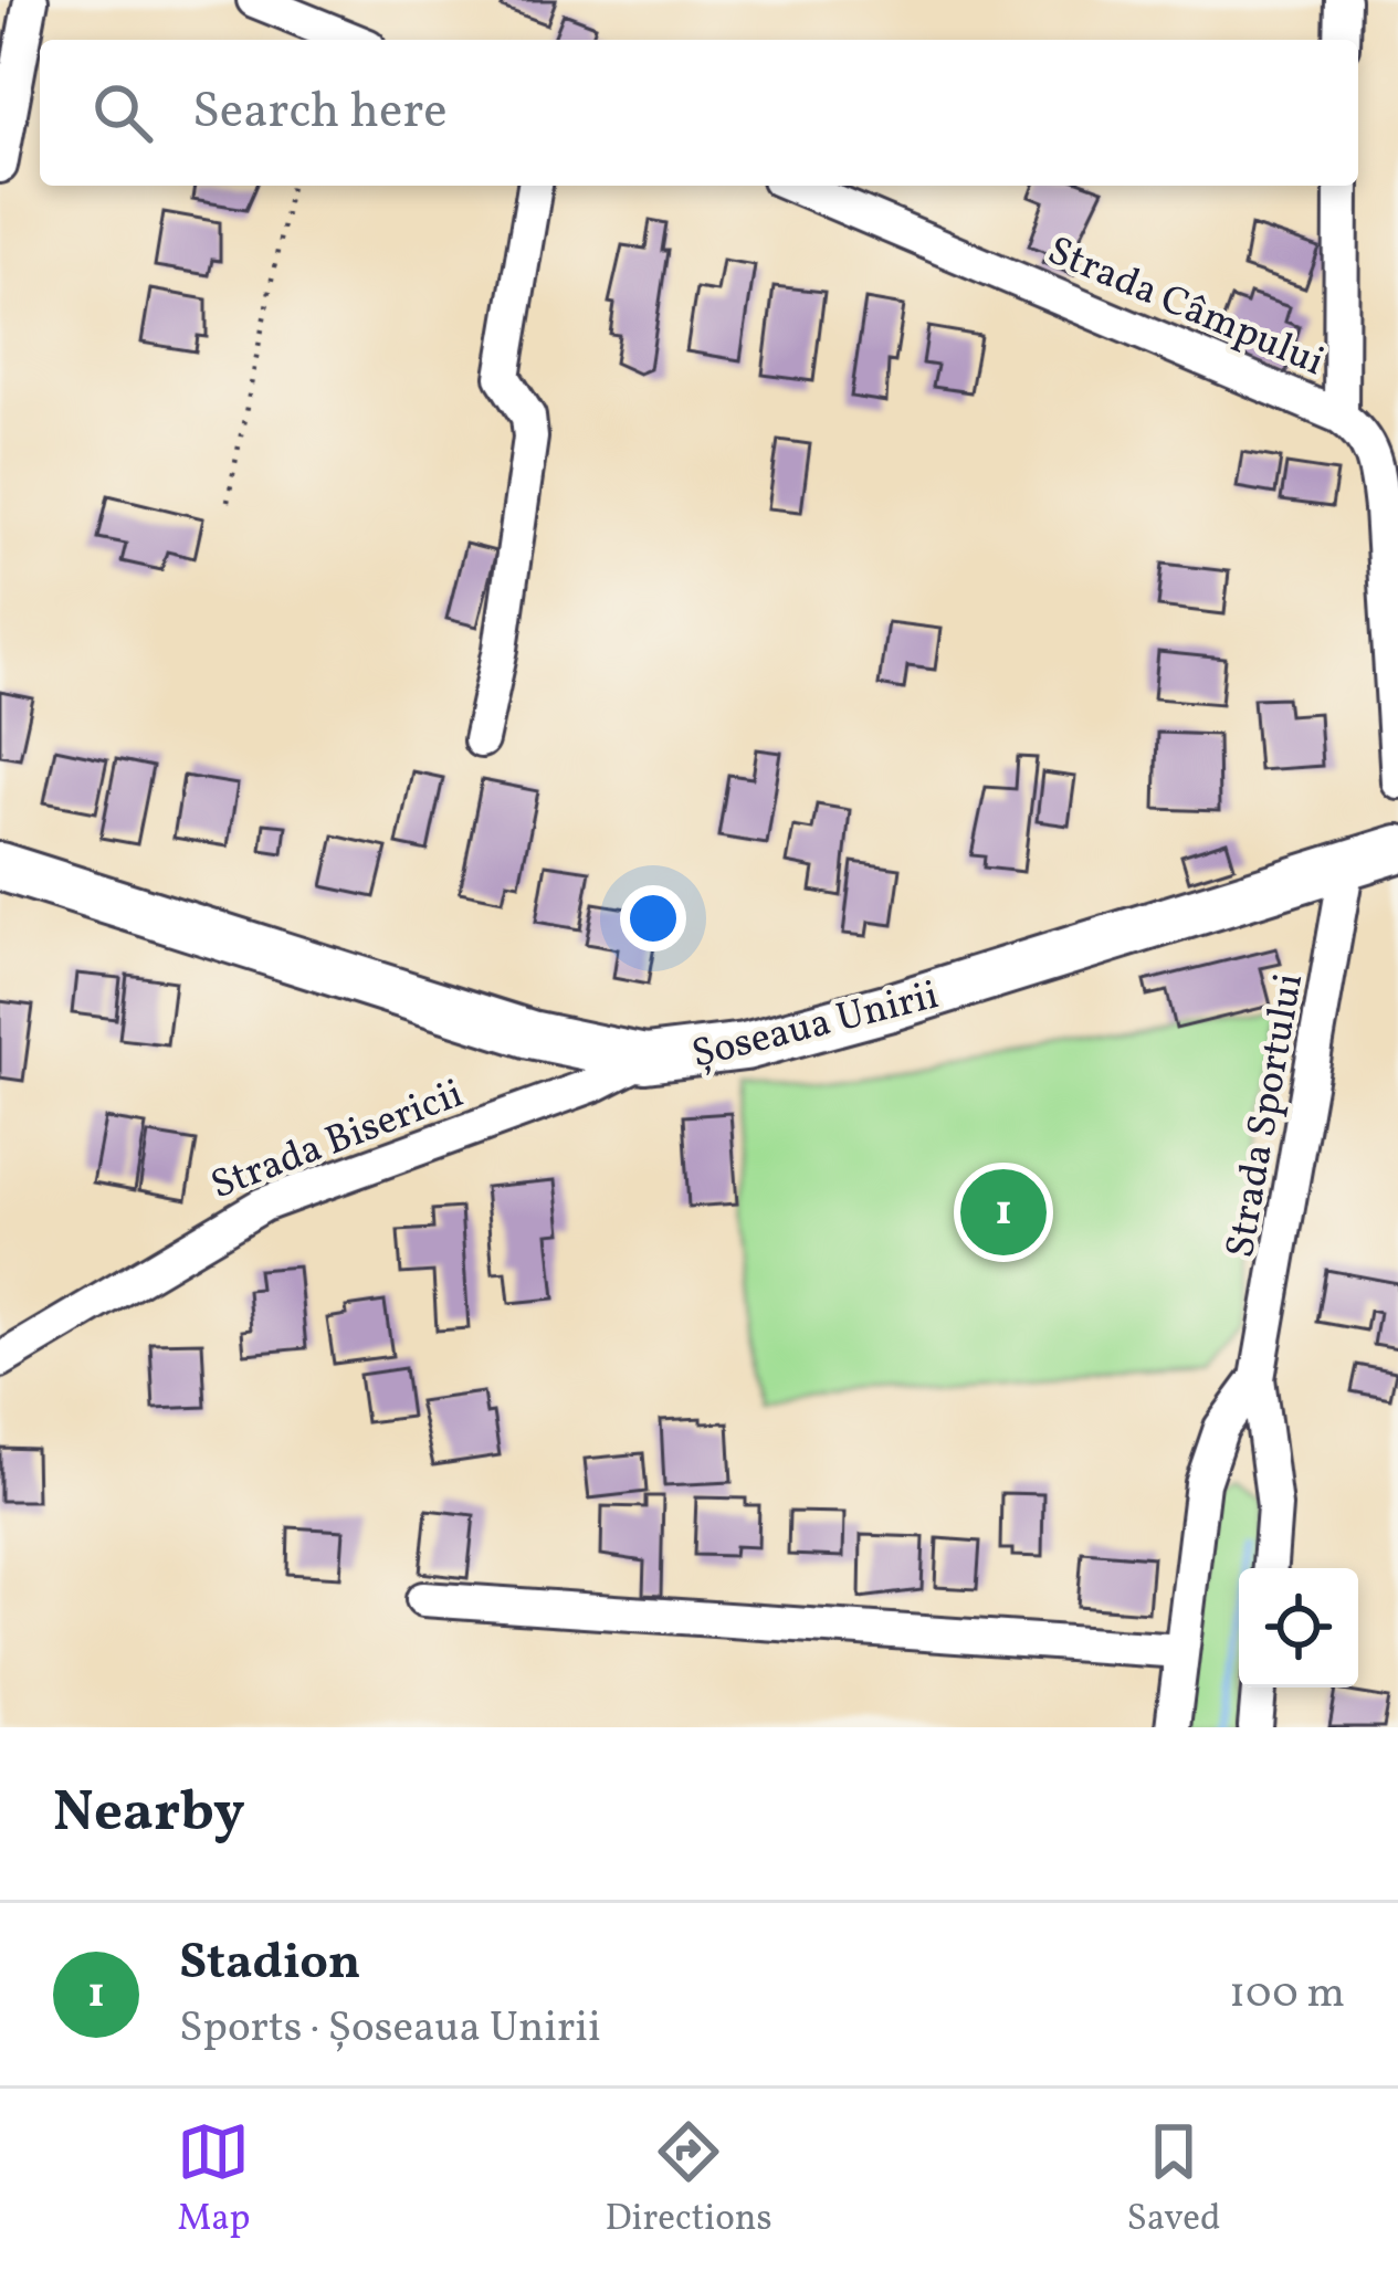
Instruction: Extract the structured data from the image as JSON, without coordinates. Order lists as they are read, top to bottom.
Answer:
{
  "streets": {
    "main road": ["Șoseaua Unirii"],
    "street": ["Strada Câmpului", "Strada Sportului", "Strada Bisericii"]
  },
  "crossings": [
    ["Șoseaua Unirii", "Strada Sportului"],
    ["Șoseaua Unirii", "Strada Bisericii"]
  ],
  "page": {
    "search": "Search here",
    "pins": "1",
    "heading": "Nearby",
    "list": [
      {
        "mark": "1",
        "name": "Stadion",
        "note": "Sports · Șoseaua Unirii",
        "value": "100 m"
      }
    ],
    "nav": ["Map", "Directions", "Saved"]
  }
}
